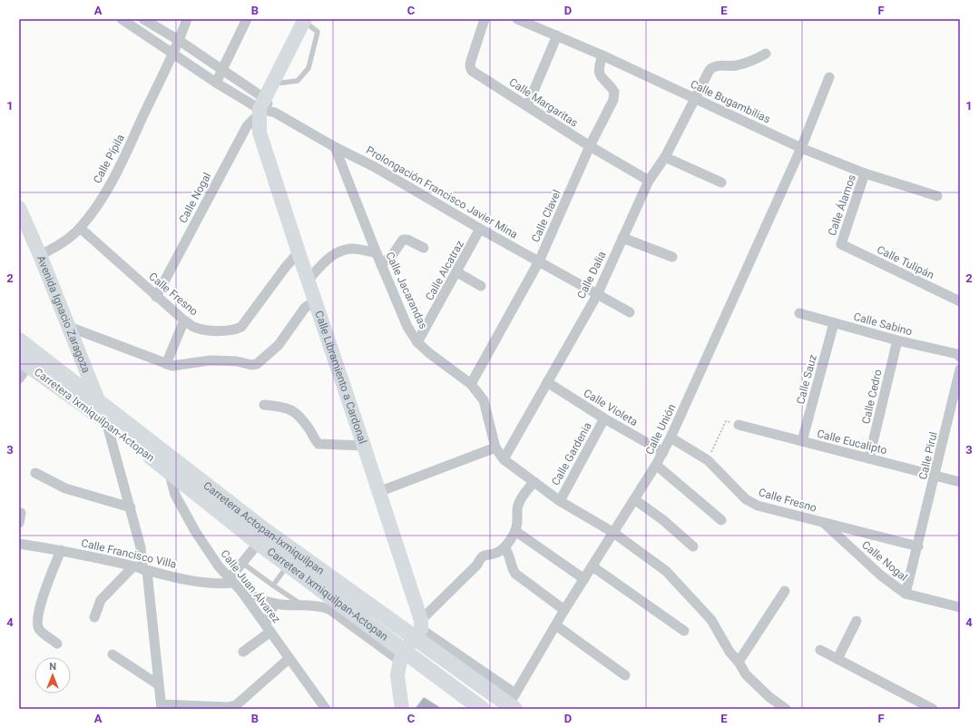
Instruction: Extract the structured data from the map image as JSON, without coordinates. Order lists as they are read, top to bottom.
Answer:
{
  "streets": {
    "main road": ["Carretera Ixmiquilpan-Actopan", "Carretera Actopan-Ixmiquilpan"],
    "street": [
      "Calle Bugambilias",
      "Calle Margaritas",
      "Calle Pípila",
      "Prolongación Francisco Javier Mina",
      "Calle Nogal",
      "Calle Álamos",
      "Calle Clavel",
      "Calle Tulipán",
      "Calle Alcatraz",
      "Calle Dalia",
      "Calle Jacarandas",
      "Calle Fresno",
      "Avenida Ignacio Zaragoza",
      "Calle Sabino",
      "Calle Libramiento a Cardonal",
      "Calle Sauz",
      "Calle Cedro",
      "Calle Violeta",
      "Calle Unión",
      "Calle Eucalipto",
      "Calle Gardenia",
      "Calle Pirul",
      "Calle Francisco Villa",
      "Calle Juan Álvarez"
    ]
  },
  "crossings": [
    ["Calle Bugambilias", "Calle Álamos"],
    ["Calle Bugambilias", "Calle Clavel"],
    ["Calle Bugambilias", "Calle Dalia"],
    ["Calle Bugambilias", "Calle Unión"],
    ["Calle Margaritas", "Calle Clavel"],
    ["Calle Margaritas", "Calle Dalia"],
    ["Calle Pípila", "Calle Fresno"],
    ["Calle Pípila", "Avenida Ignacio Zaragoza"],
    ["Prolongación Francisco Javier Mina", "Calle Nogal"],
    ["Prolongación Francisco Javier Mina", "Calle Clavel"],
    ["Prolongación Francisco Javier Mina", "Calle Alcatraz"],
    ["Prolongación Francisco Javier Mina", "Calle Dalia"],
    ["Prolongación Francisco Javier Mina", "Calle Jacarandas"],
    ["Prolongación Francisco Javier Mina", "Calle Libramiento a Cardonal"],
    ["Calle Nogal", "Calle Fresno"],
    ["Calle Nogal", "Calle Libramiento a Cardonal"],
    ["Calle Nogal", "Calle Pirul"],
    ["Calle Álamos", "Calle Tulipán"],
    ["Calle Clavel", "Calle Jacarandas"],
    ["Calle Alcatraz", "Calle Jacarandas"],
    ["Calle Dalia", "Calle Jacarandas"],
    ["Calle Dalia", "Calle Violeta"],
    ["Calle Jacarandas", "Calle Unión"],
    ["Calle Jacarandas", "Calle Gardenia"],
    ["Calle Fresno", "Calle Libramiento a Cardonal"],
    ["Calle Fresno", "Calle Unión"],
    ["Calle Fresno", "Calle Pirul"],
    ["Avenida Ignacio Zaragoza", "Carretera Ixmiquilpan-Actopan"],
    ["Avenida Ignacio Zaragoza", "Carretera Actopan-Ixmiquilpan"],
    ["Calle Sabino", "Calle Sauz"],
    ["Calle Sabino", "Calle Cedro"],
    ["Calle Libramiento a Cardonal", "Carretera Actopan-Ixmiquilpan"],
    ["Calle Sauz", "Calle Eucalipto"],
    ["Calle Cedro", "Calle Eucalipto"],
    ["Calle Violeta", "Calle Unión"],
    ["Calle Violeta", "Calle Gardenia"],
    ["Carretera Ixmiquilpan-Actopan", "Calle Juan Álvarez"],
    ["Calle Unión", "Carretera Actopan-Ixmiquilpan"],
    ["Calle Eucalipto", "Calle Pirul"],
    ["Calle Francisco Villa", "Calle Juan Álvarez"]
  ],
  "north": "top",
  "grid": {
    "columns": [
      "A",
      "B",
      "C",
      "D",
      "E",
      "F"
    ],
    "rows": [
      "1",
      "2",
      "3",
      "4"
    ]
  }
}
